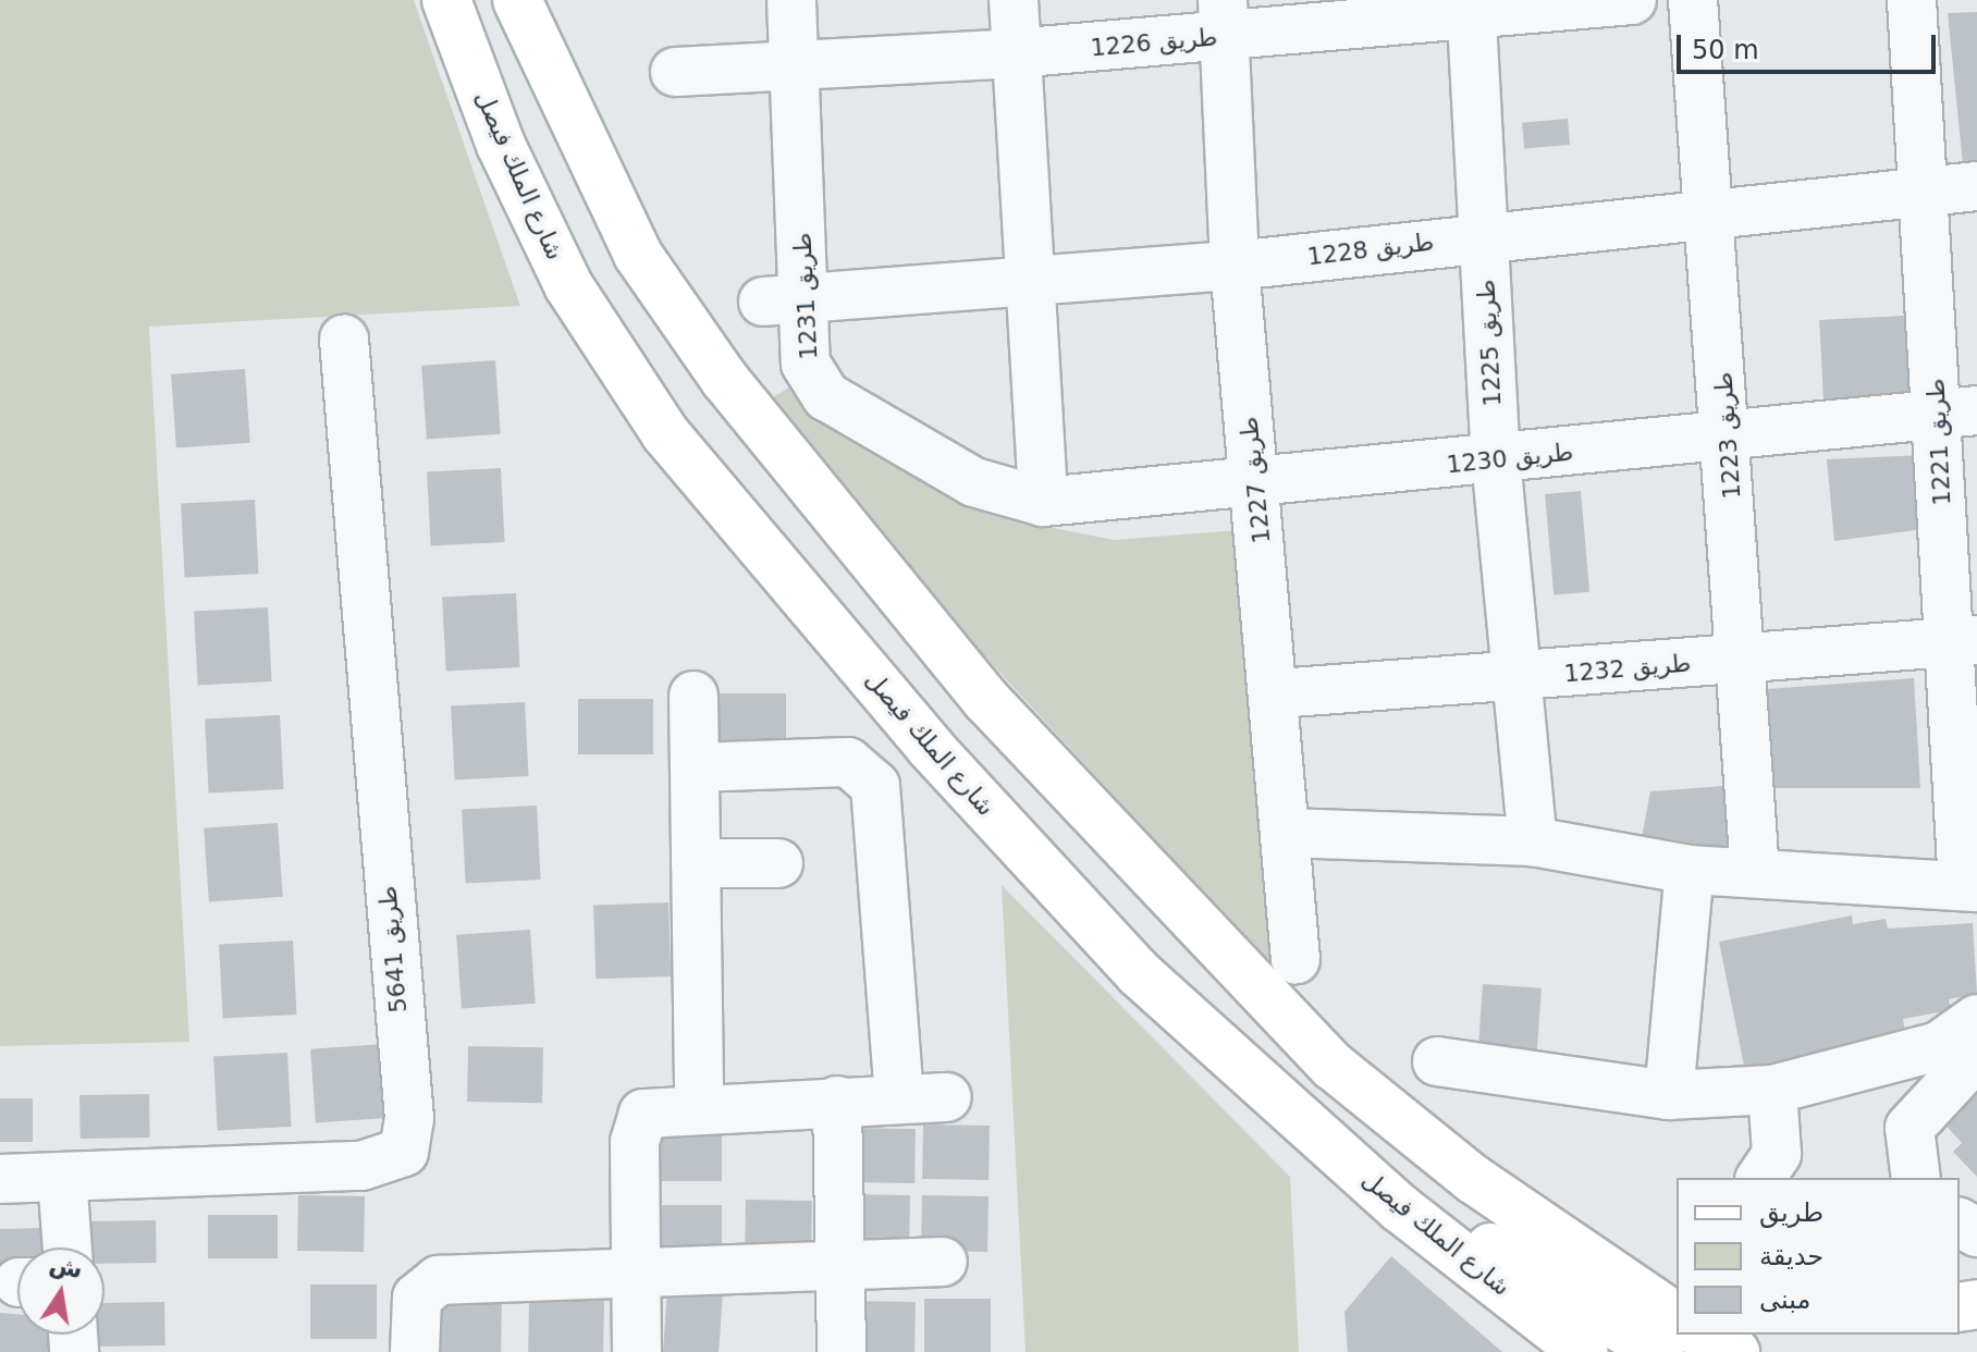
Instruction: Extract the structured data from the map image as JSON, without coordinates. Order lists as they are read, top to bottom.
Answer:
{
  "streets": {
    "main road": ["شارع الملك فيصل"],
    "street": [
      "طريق 1226",
      "طريق 1228",
      "طريق 1231",
      "طريق 1225",
      "طريق 1223",
      "طريق 1221",
      "طريق 1230",
      "طريق 1227",
      "طريق 1232",
      "طريق 5641"
    ]
  },
  "crossings": [
    ["طريق 1226", "طريق 1231"],
    ["طريق 1226", "طريق 1225"],
    ["طريق 1226", "طريق 1227"],
    ["طريق 1228", "طريق 1231"],
    ["طريق 1228", "طريق 1225"],
    ["طريق 1228", "طريق 1223"],
    ["طريق 1228", "طريق 1221"],
    ["طريق 1228", "طريق 1227"],
    ["طريق 1231", "طريق 1230"],
    ["طريق 1225", "طريق 1230"],
    ["طريق 1225", "طريق 1232"],
    ["طريق 1223", "طريق 1230"],
    ["طريق 1223", "طريق 1232"],
    ["طريق 1221", "طريق 1230"],
    ["طريق 1221", "طريق 1232"],
    ["طريق 1230", "طريق 1227"],
    ["طريق 1227", "طريق 1232"]
  ],
  "legend": ["طريق", "حديقة", "مبنى"],
  "scale_bar": "50 m",
  "north": "top"
}
